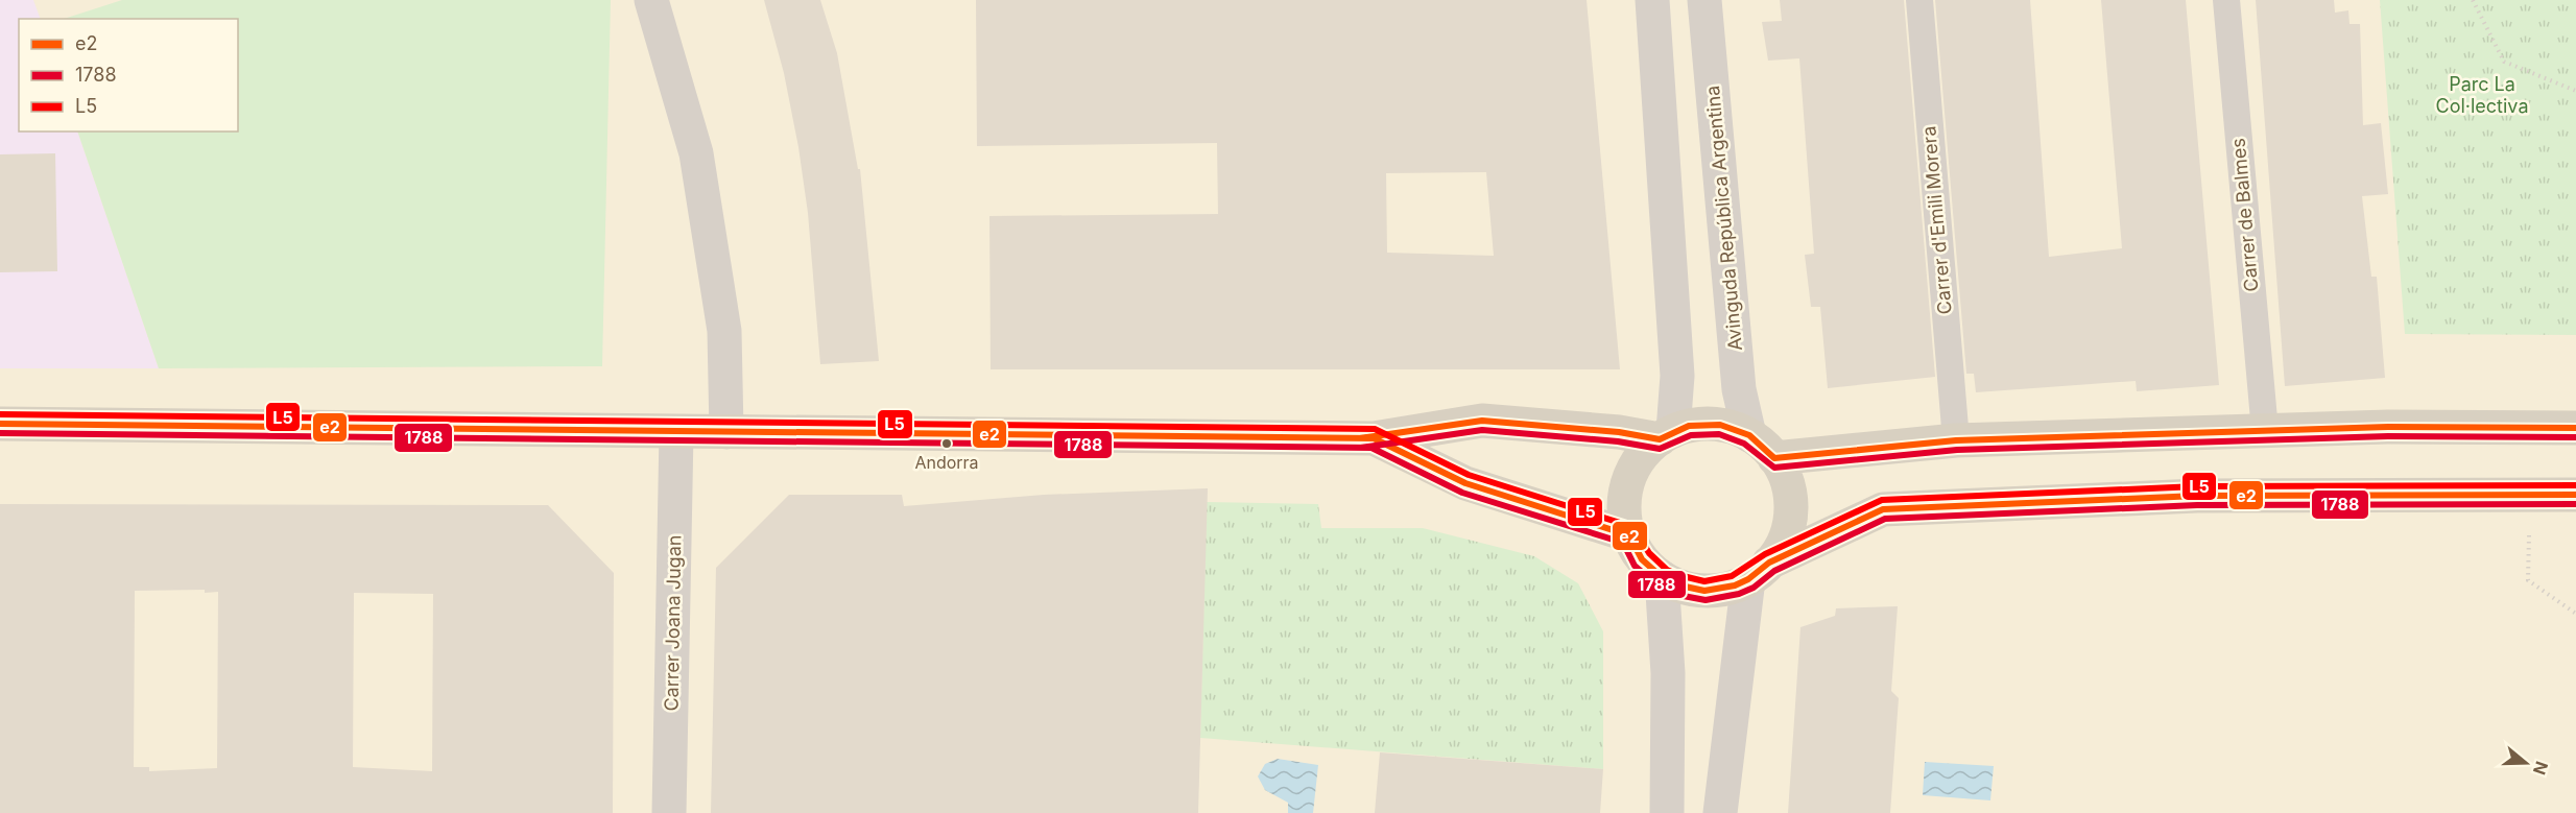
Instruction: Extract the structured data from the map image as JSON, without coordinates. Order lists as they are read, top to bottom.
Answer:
{
  "streets": {
    "street": ["Avinguda República Argentina", "Carrer Joana Jugan"],
    "lane": ["Carrer de Balmes", "Carrer d'Emili Morera"]
  },
  "parks": ["Parc La Col·lectiva"],
  "places": ["Andorra"],
  "lines": ["transit line L5", "transit line e2", "transit line 1788"],
  "legend": ["e2", "1788", "L5"],
  "north": "right"
}
